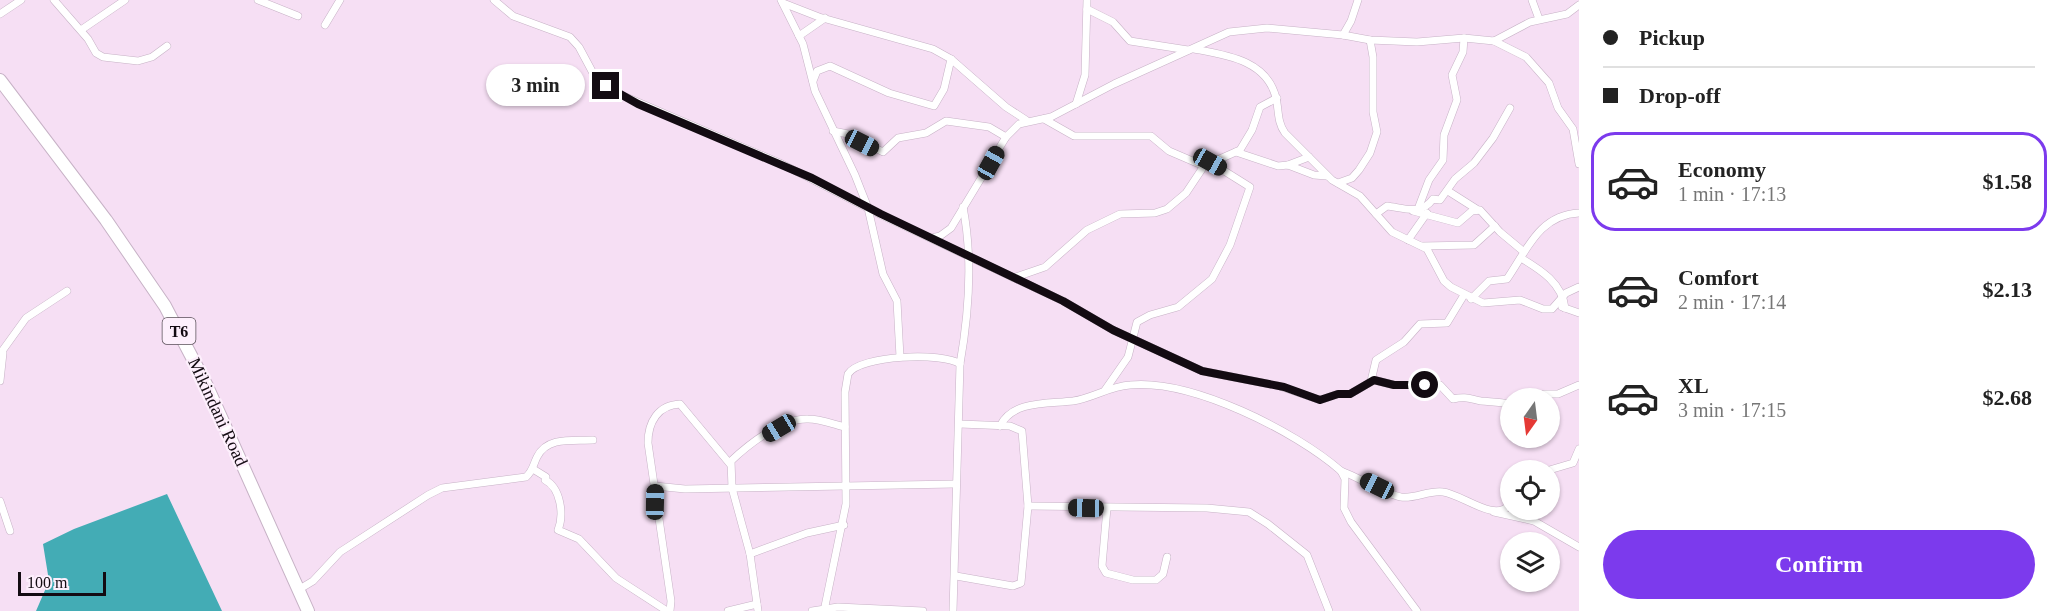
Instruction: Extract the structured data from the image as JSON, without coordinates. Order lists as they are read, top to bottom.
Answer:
{
  "streets": {
    "highway": ["T6", "Mikindani Road"]
  },
  "scale_bar": "100 m",
  "north": "bottom",
  "page": {
    "banner": ["Pickup", "Drop-off"],
    "bubble": "3 min",
    "list": [
      {
        "name": "Economy",
        "note": "1 min · 17:13",
        "value": "$1.58"
      },
      {
        "name": "Comfort",
        "note": "2 min · 17:14",
        "value": "$2.13"
      },
      {
        "name": "XL",
        "note": "3 min · 17:15",
        "value": "$2.68"
      }
    ],
    "buttons": "Confirm",
    "scale": "100 m"
  }
}
